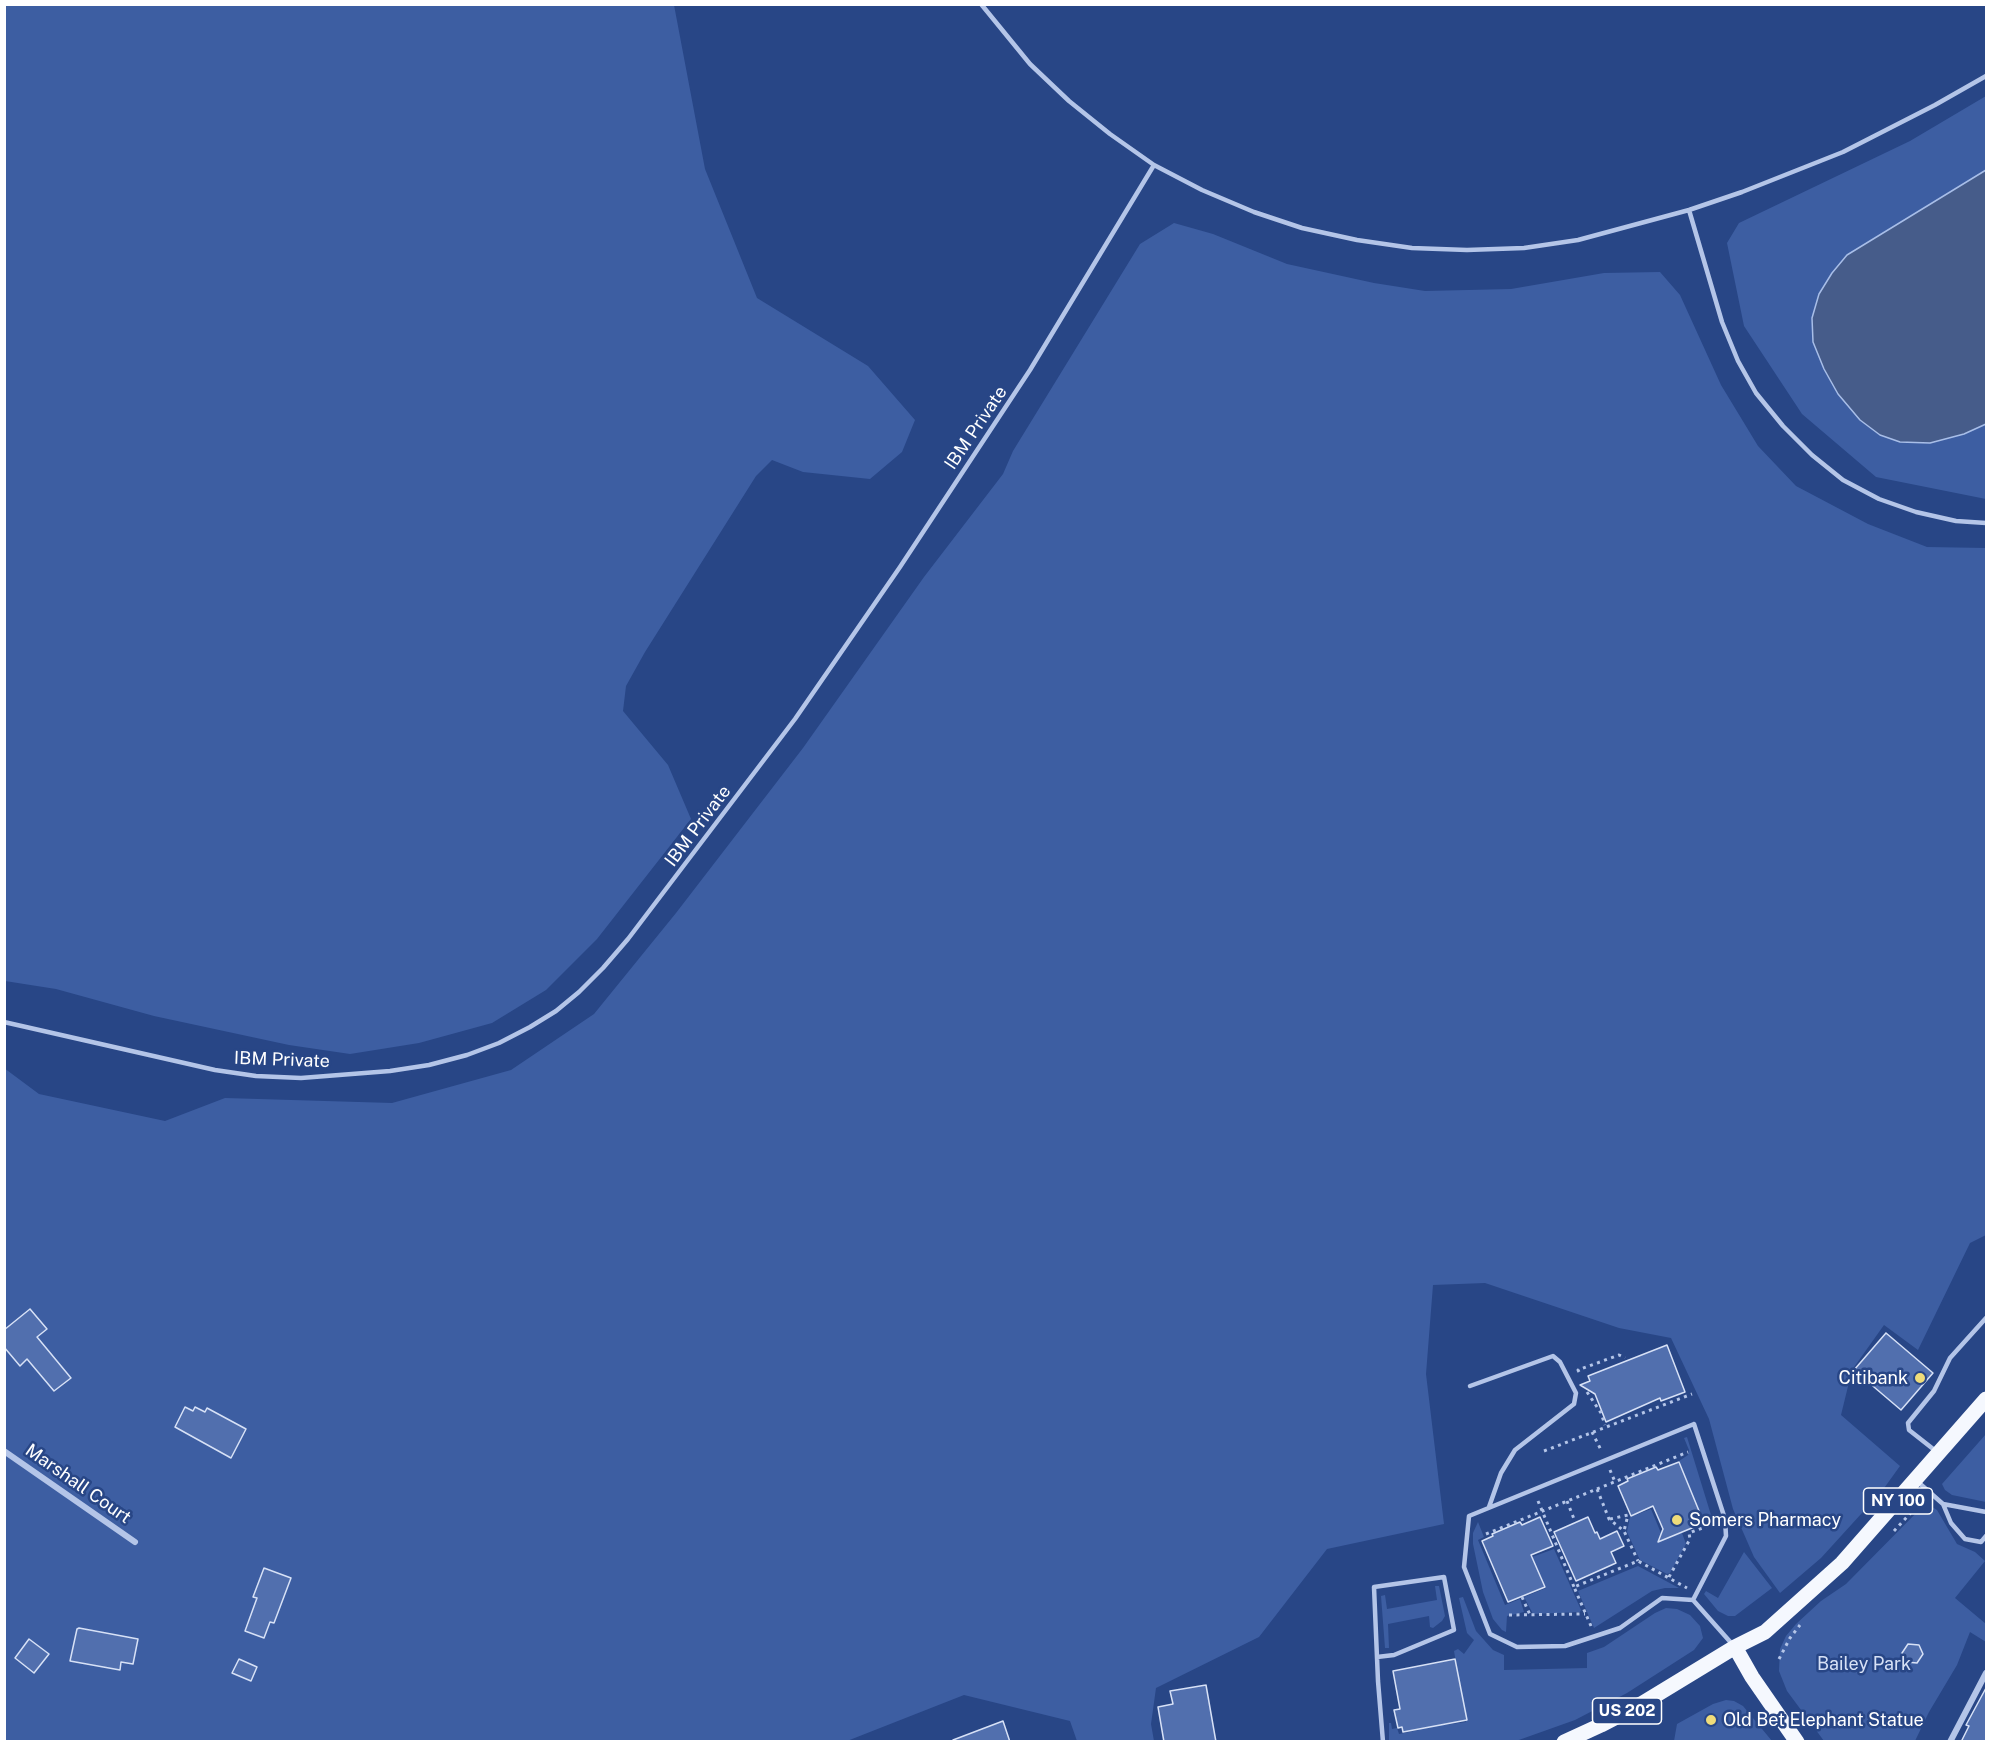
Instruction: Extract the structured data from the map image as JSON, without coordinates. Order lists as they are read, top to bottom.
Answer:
{
  "streets": {
    "main road": ["NY 100", "US 202"],
    "street": ["Marshall Court"],
    "lane": ["IBM Private"]
  },
  "crossings": [
    ["NY 100", "US 202"]
  ],
  "parks": ["Bailey Park"],
  "places": ["Citibank", "Somers Pharmacy", "Old Bet Elephant Statue"]
}
